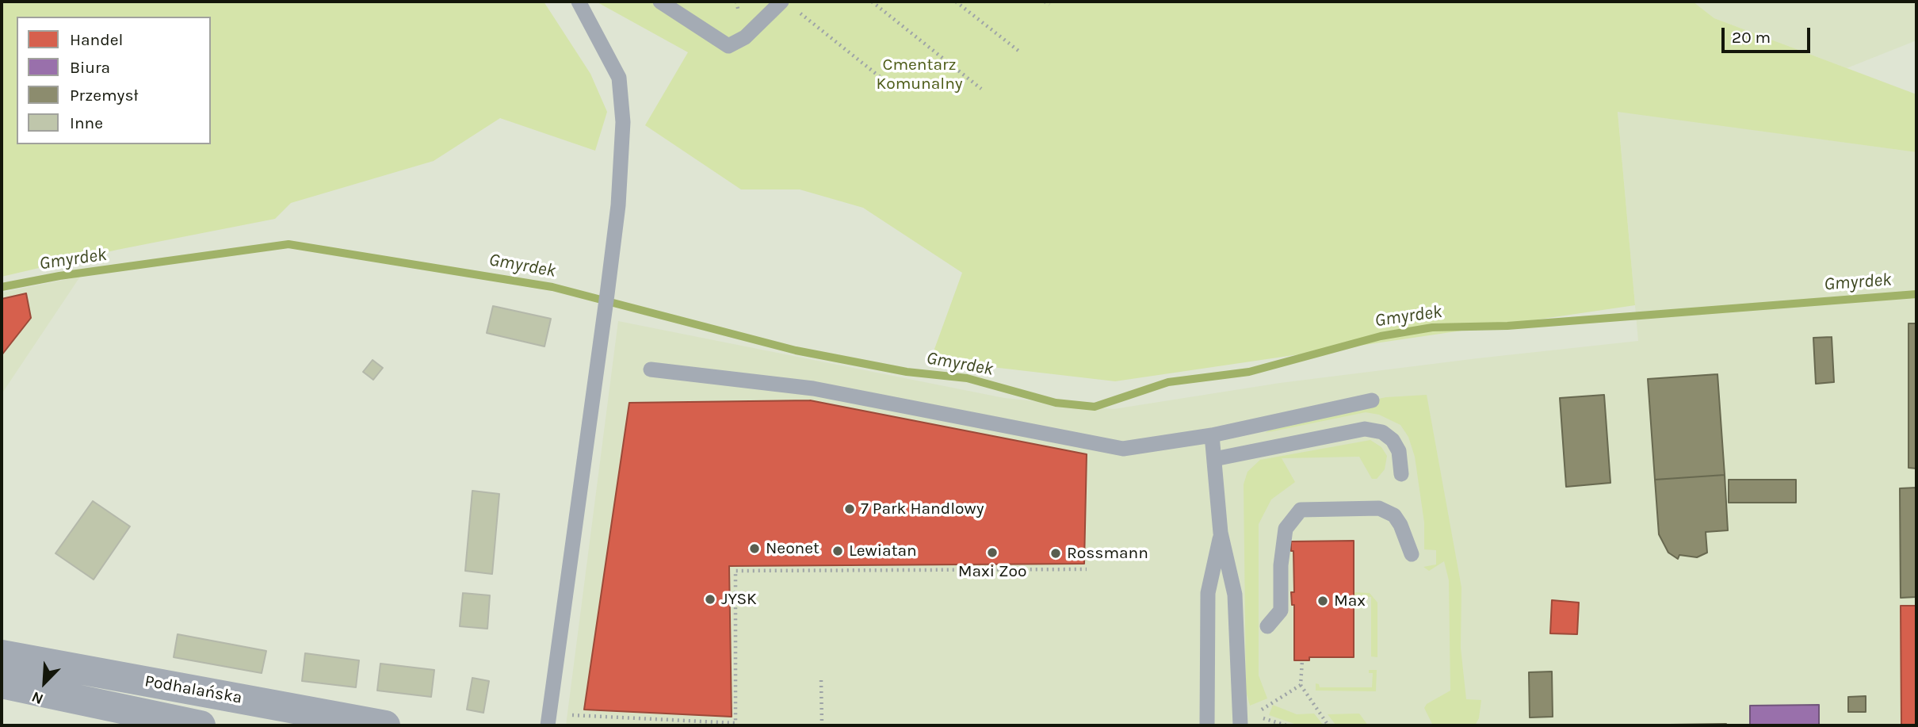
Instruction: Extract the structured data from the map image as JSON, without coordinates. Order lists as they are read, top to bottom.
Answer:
{
  "streets": {
    "street": ["Podhalańska"]
  },
  "water": ["Gmyrdek"],
  "parks": ["Cmentarz Komunalny"],
  "places": [
    "7 Park Handlowy",
    "Neonet",
    "Lewiatan",
    "Maxi Zoo",
    "Rossmann",
    "JYSK",
    "Max"
  ],
  "legend": [
    "Handel",
    "Biura",
    "Przemysł",
    "Inne"
  ],
  "scale_bar": "20 m",
  "north": "bottom left"
}
